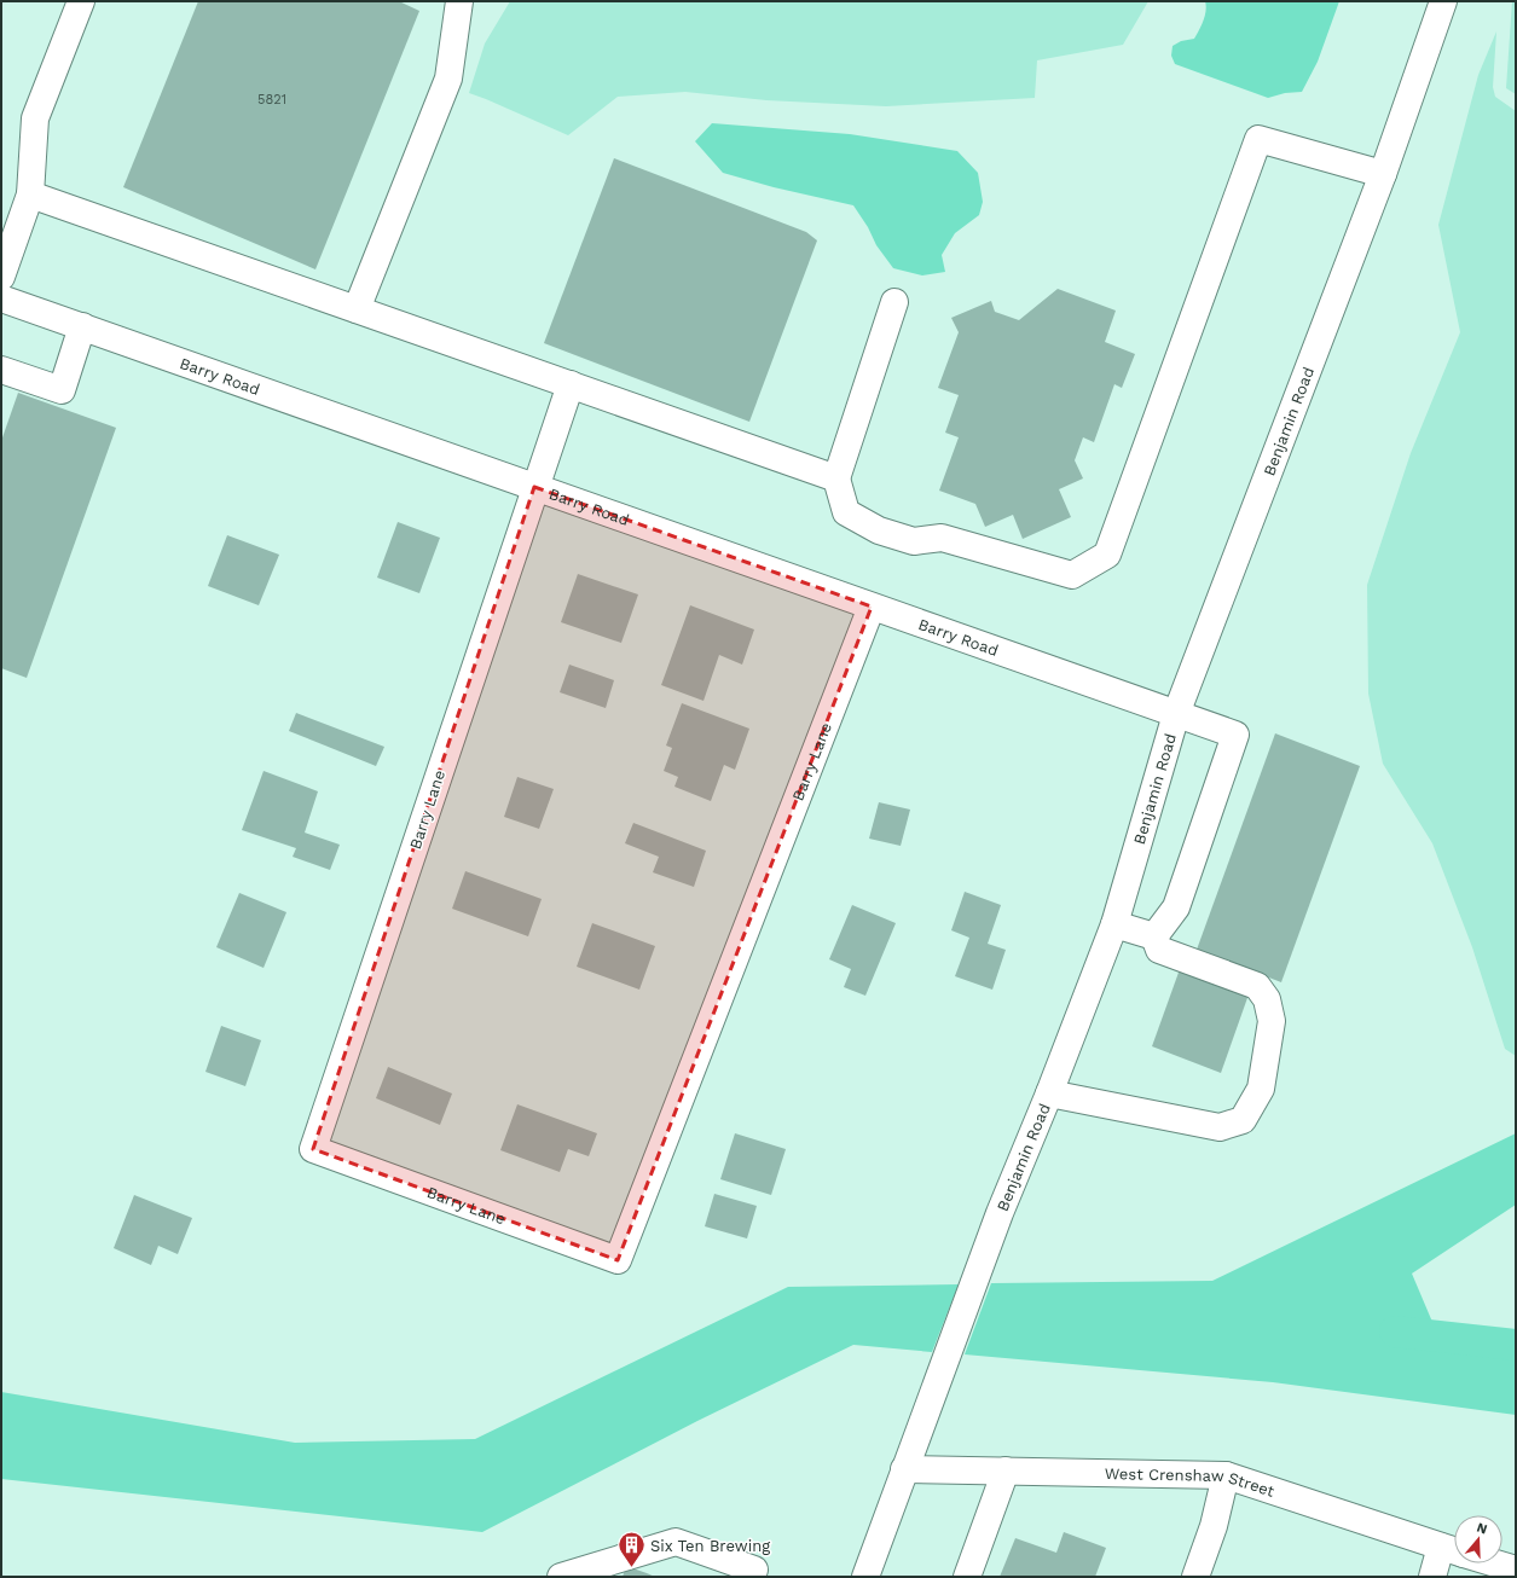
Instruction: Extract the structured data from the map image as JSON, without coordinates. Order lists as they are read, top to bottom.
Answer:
{
  "streets": {
    "street": [
      "Barry Road",
      "Benjamin Road",
      "Barry Lane",
      "West Crenshaw Street"
    ]
  },
  "crossings": [
    ["Barry Road", "Benjamin Road"],
    ["Barry Road", "Barry Lane"],
    ["Benjamin Road", "West Crenshaw Street"]
  ],
  "places": {
    "building": ["Six Ten Brewing"]
  },
  "house_numbers": ["5821"],
  "north": "top"
}
